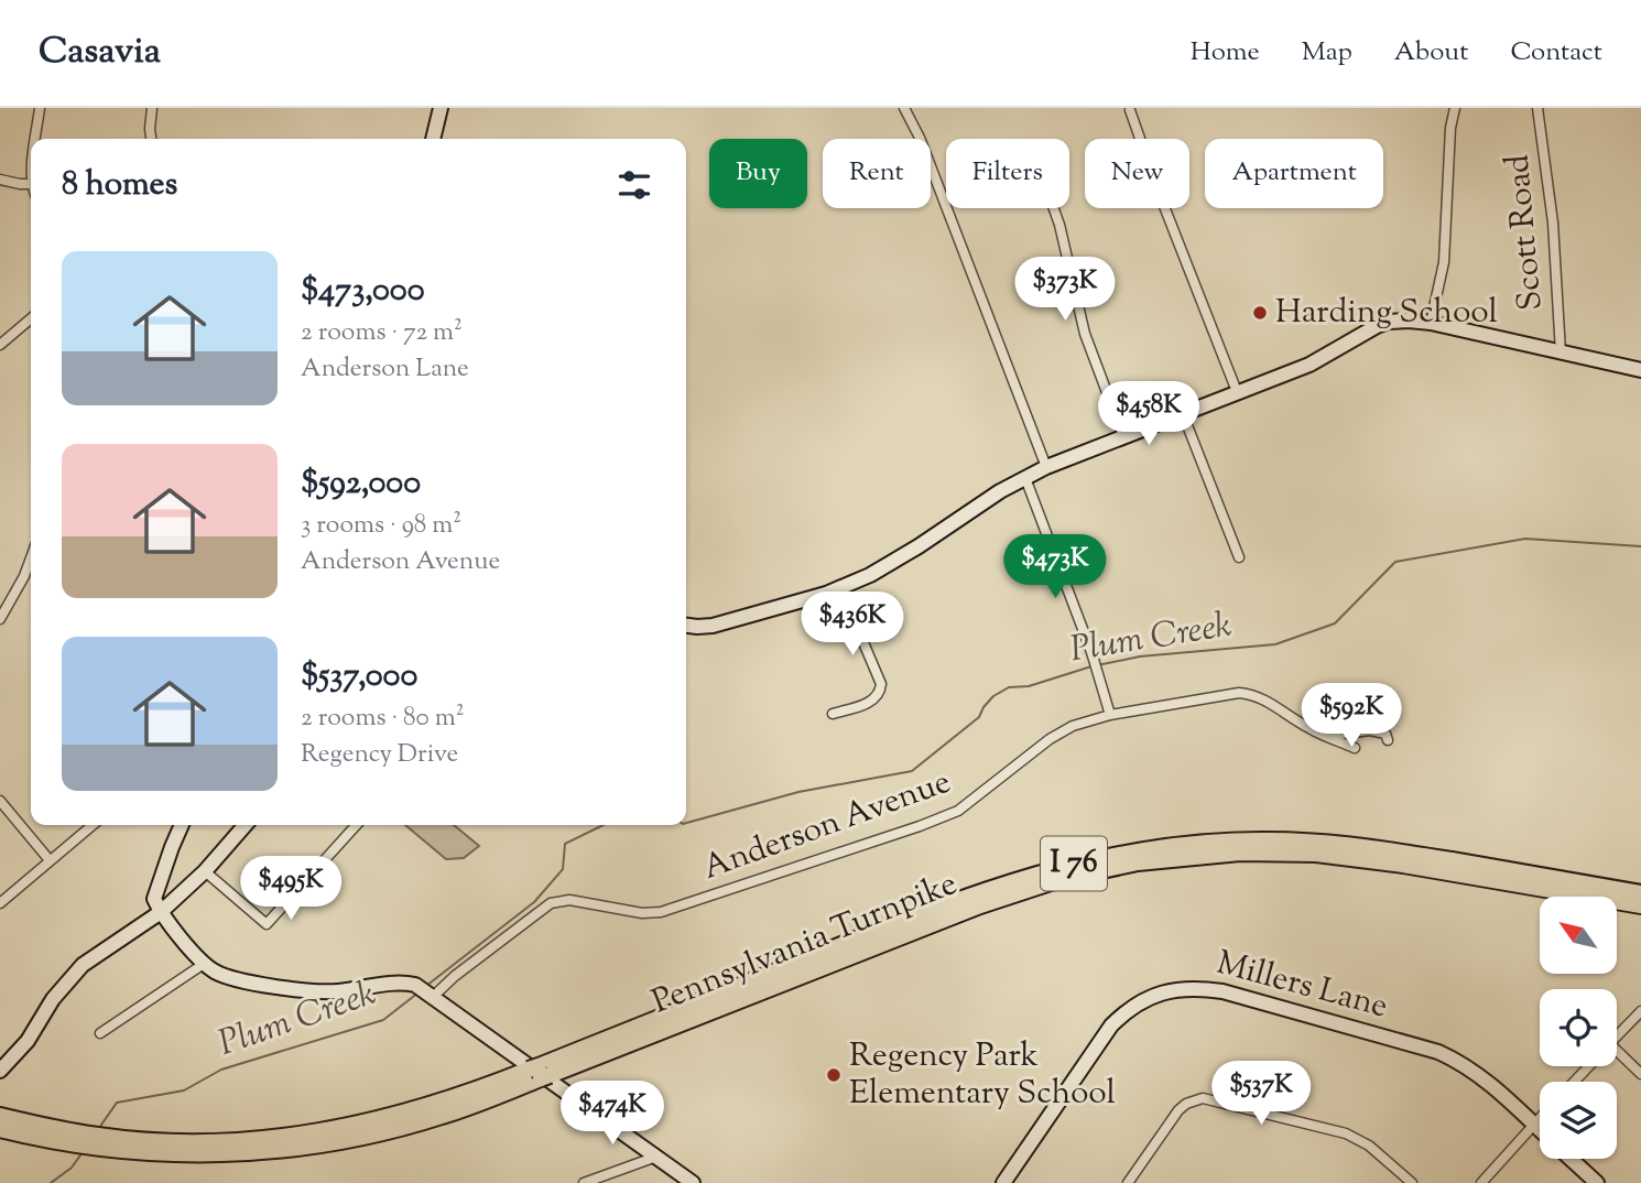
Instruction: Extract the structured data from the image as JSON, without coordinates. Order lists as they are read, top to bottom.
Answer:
{
  "streets": {
    "highway": ["I 76", "Pennsylvania Turnpike"],
    "street": ["Scott Road", "Anderson Avenue", "Millers Lane"]
  },
  "water": ["Plum Creek"],
  "places": ["Harding School", "Regency Park Elementary School"],
  "north": "top left",
  "page": {
    "header": "Casavia",
    "nav": [
      "Home",
      "Map",
      "About",
      "Contact"
    ],
    "chip": [
      "Buy",
      "Rent",
      "Filters",
      "New",
      "Apartment"
    ],
    "heading": "8 homes",
    "list": [
      {
        "name": "$473,000",
        "note": "2 rooms · 72 m² · Anderson Lane"
      },
      {
        "name": "$592,000",
        "note": "3 rooms · 98 m² · Anderson Avenue"
      },
      {
        "name": "$537,000",
        "note": "2 rooms · 80 m² · Regency Drive"
      }
    ],
    "price": [
      "$373K",
      "$458K",
      "$473K",
      "$436K",
      "$592K",
      "$495K",
      "$537K",
      "$474K"
    ]
  }
}
